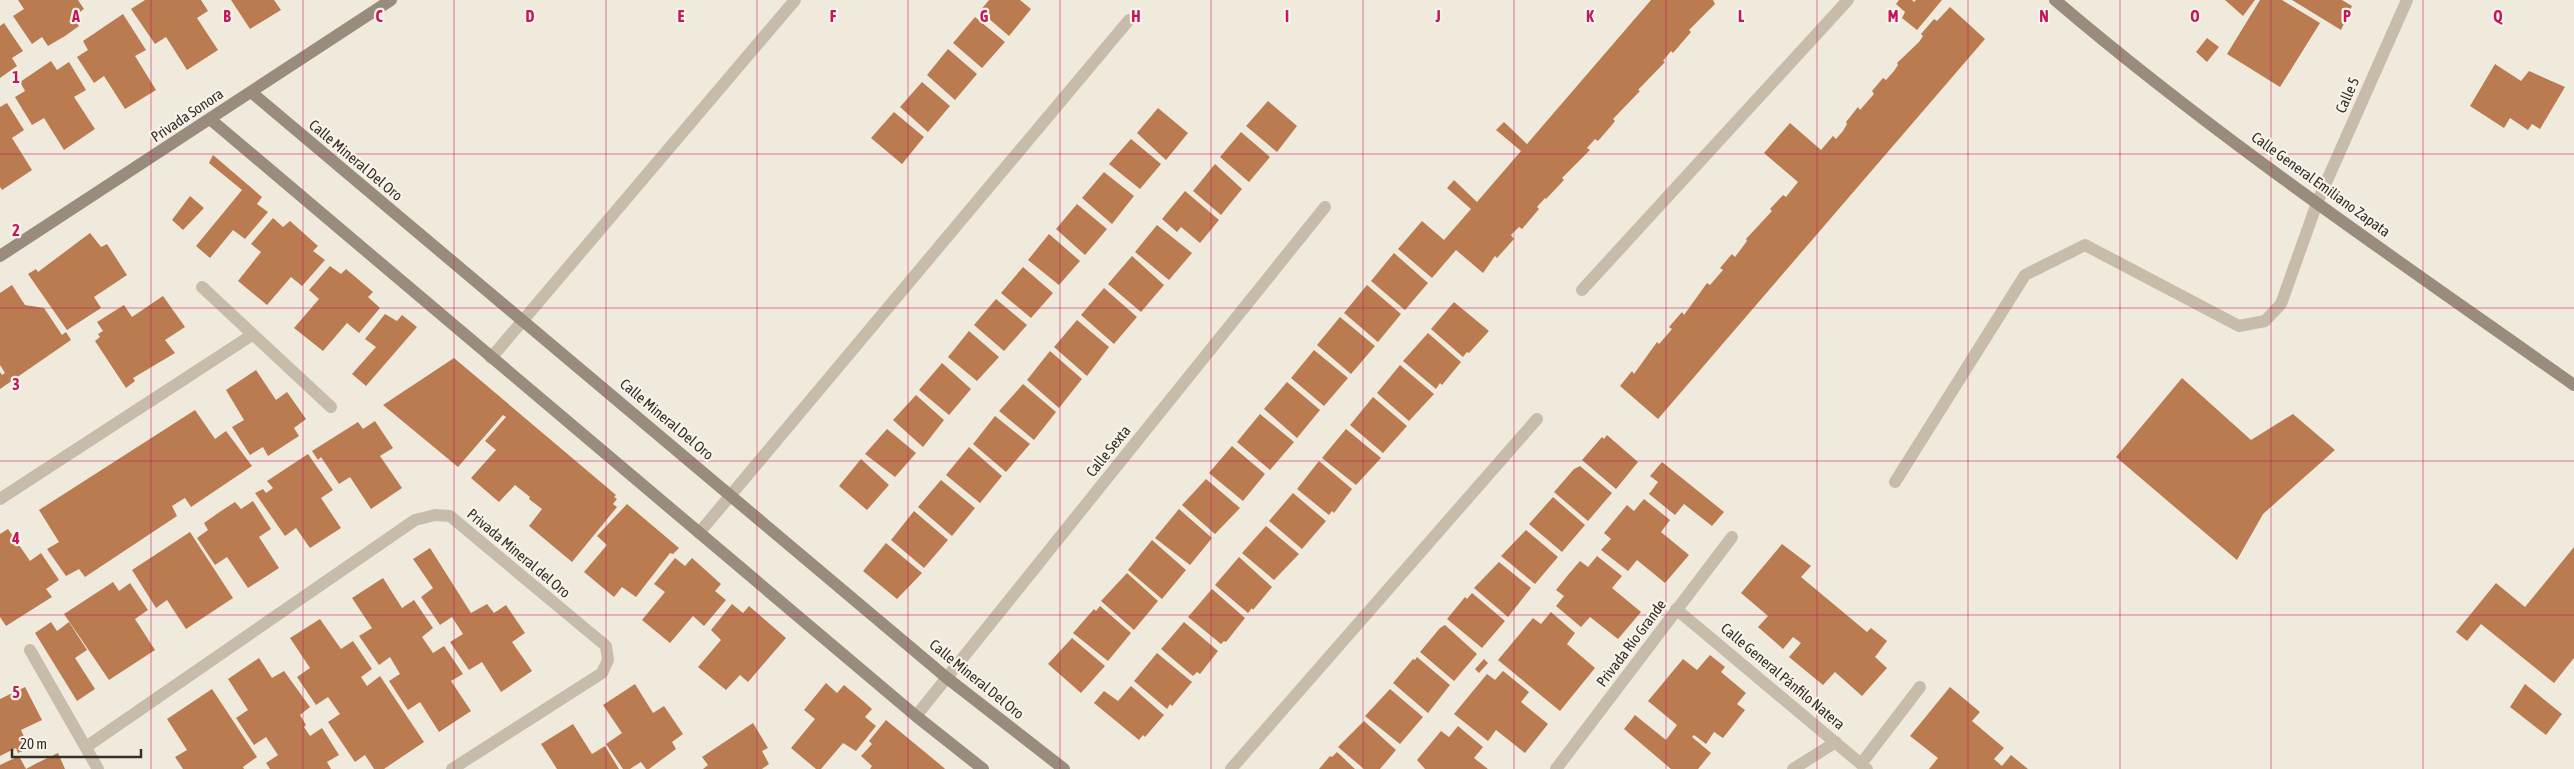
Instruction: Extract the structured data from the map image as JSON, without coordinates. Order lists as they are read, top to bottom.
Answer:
{
  "streets": {
    "street": [
      "Calle 5",
      "Privada Sonora",
      "Calle Mineral Del Oro",
      "Calle General Emiliano Zapata",
      "Calle Sexta",
      "Privada Mineral del Oro",
      "Privada Río Grande",
      "Calle General Pánfilo Natera"
    ]
  },
  "crossings": [
    ["Calle 5", "Calle General Emiliano Zapata"],
    ["Privada Sonora", "Calle Mineral Del Oro"],
    ["Calle Mineral Del Oro", "Calle Sexta"],
    ["Privada Río Grande", "Calle General Pánfilo Natera"]
  ],
  "scale_bar": "20 m",
  "grid": {
    "columns": [
      "A",
      "B",
      "C",
      "D",
      "E",
      "F",
      "G",
      "H",
      "I",
      "J",
      "K",
      "L",
      "M",
      "N",
      "O",
      "P",
      "Q"
    ],
    "rows": [
      "1",
      "2",
      "3",
      "4",
      "5"
    ]
  }
}
